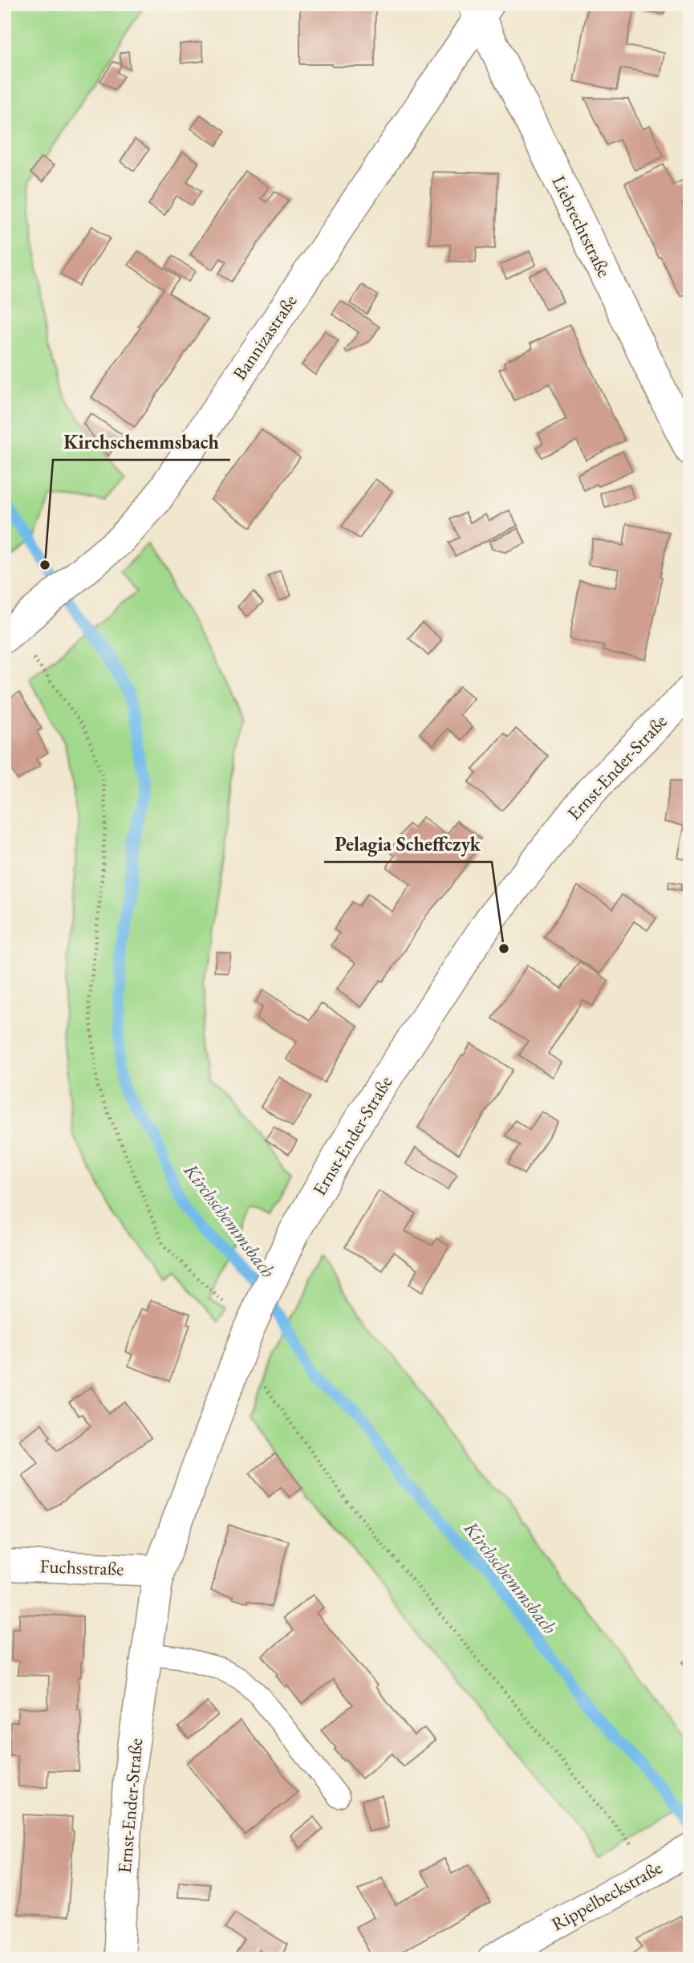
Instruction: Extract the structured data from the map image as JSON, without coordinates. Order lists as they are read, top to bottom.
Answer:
{
  "streets": {
    "street": [
      "Liebrechtstraße",
      "Bannizastraße",
      "Ernst-Ender-Straße",
      "Fuchsstraße",
      "Rippelbeckstraße"
    ]
  },
  "crossings": [
    ["Liebrechtstraße", "Bannizastraße"],
    ["Ernst-Ender-Straße", "Fuchsstraße"]
  ],
  "water": ["Kirchschemmsbach"],
  "places": ["Kirchschemmsbach", "Pelagia Scheffczyk"]
}
